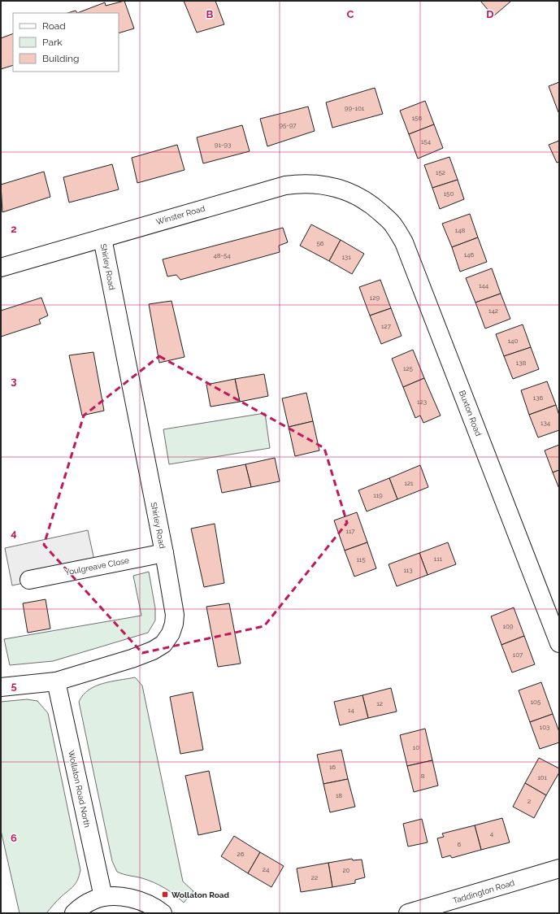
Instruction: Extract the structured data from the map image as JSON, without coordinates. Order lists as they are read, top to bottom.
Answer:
{
  "streets": {
    "street": [
      "Winster Road",
      "Shirley Road",
      "Buxton Road",
      "Youlgreave Close",
      "Wollaton Road North",
      "Taddington Road"
    ]
  },
  "crossings": [
    ["Winster Road", "Shirley Road"],
    ["Winster Road", "Buxton Road"],
    ["Shirley Road", "Youlgreave Close"],
    ["Shirley Road", "Wollaton Road North"]
  ],
  "places": {
    "transit": ["Wollaton Road"]
  },
  "house_numbers": [
    "99-101",
    "156",
    "95-97",
    "154",
    "91-93",
    "152",
    "150",
    "148",
    "56",
    "146",
    "48-54",
    "131",
    "144",
    "129",
    "142",
    "127",
    "140",
    "138",
    "125",
    "136",
    "123",
    "134",
    "121",
    "119",
    "117",
    "111",
    "115",
    "113",
    "109",
    "107",
    "105",
    "12",
    "14",
    "103",
    "10",
    "16",
    "8",
    "101",
    "18",
    "2",
    "4",
    "6",
    "26",
    "24",
    "20",
    "22"
  ],
  "legend": ["Road", "Park", "Building"],
  "grid": {
    "columns": ["B", "C", "D"],
    "rows": [
      "2",
      "3",
      "4",
      "5",
      "6"
    ]
  }
}
